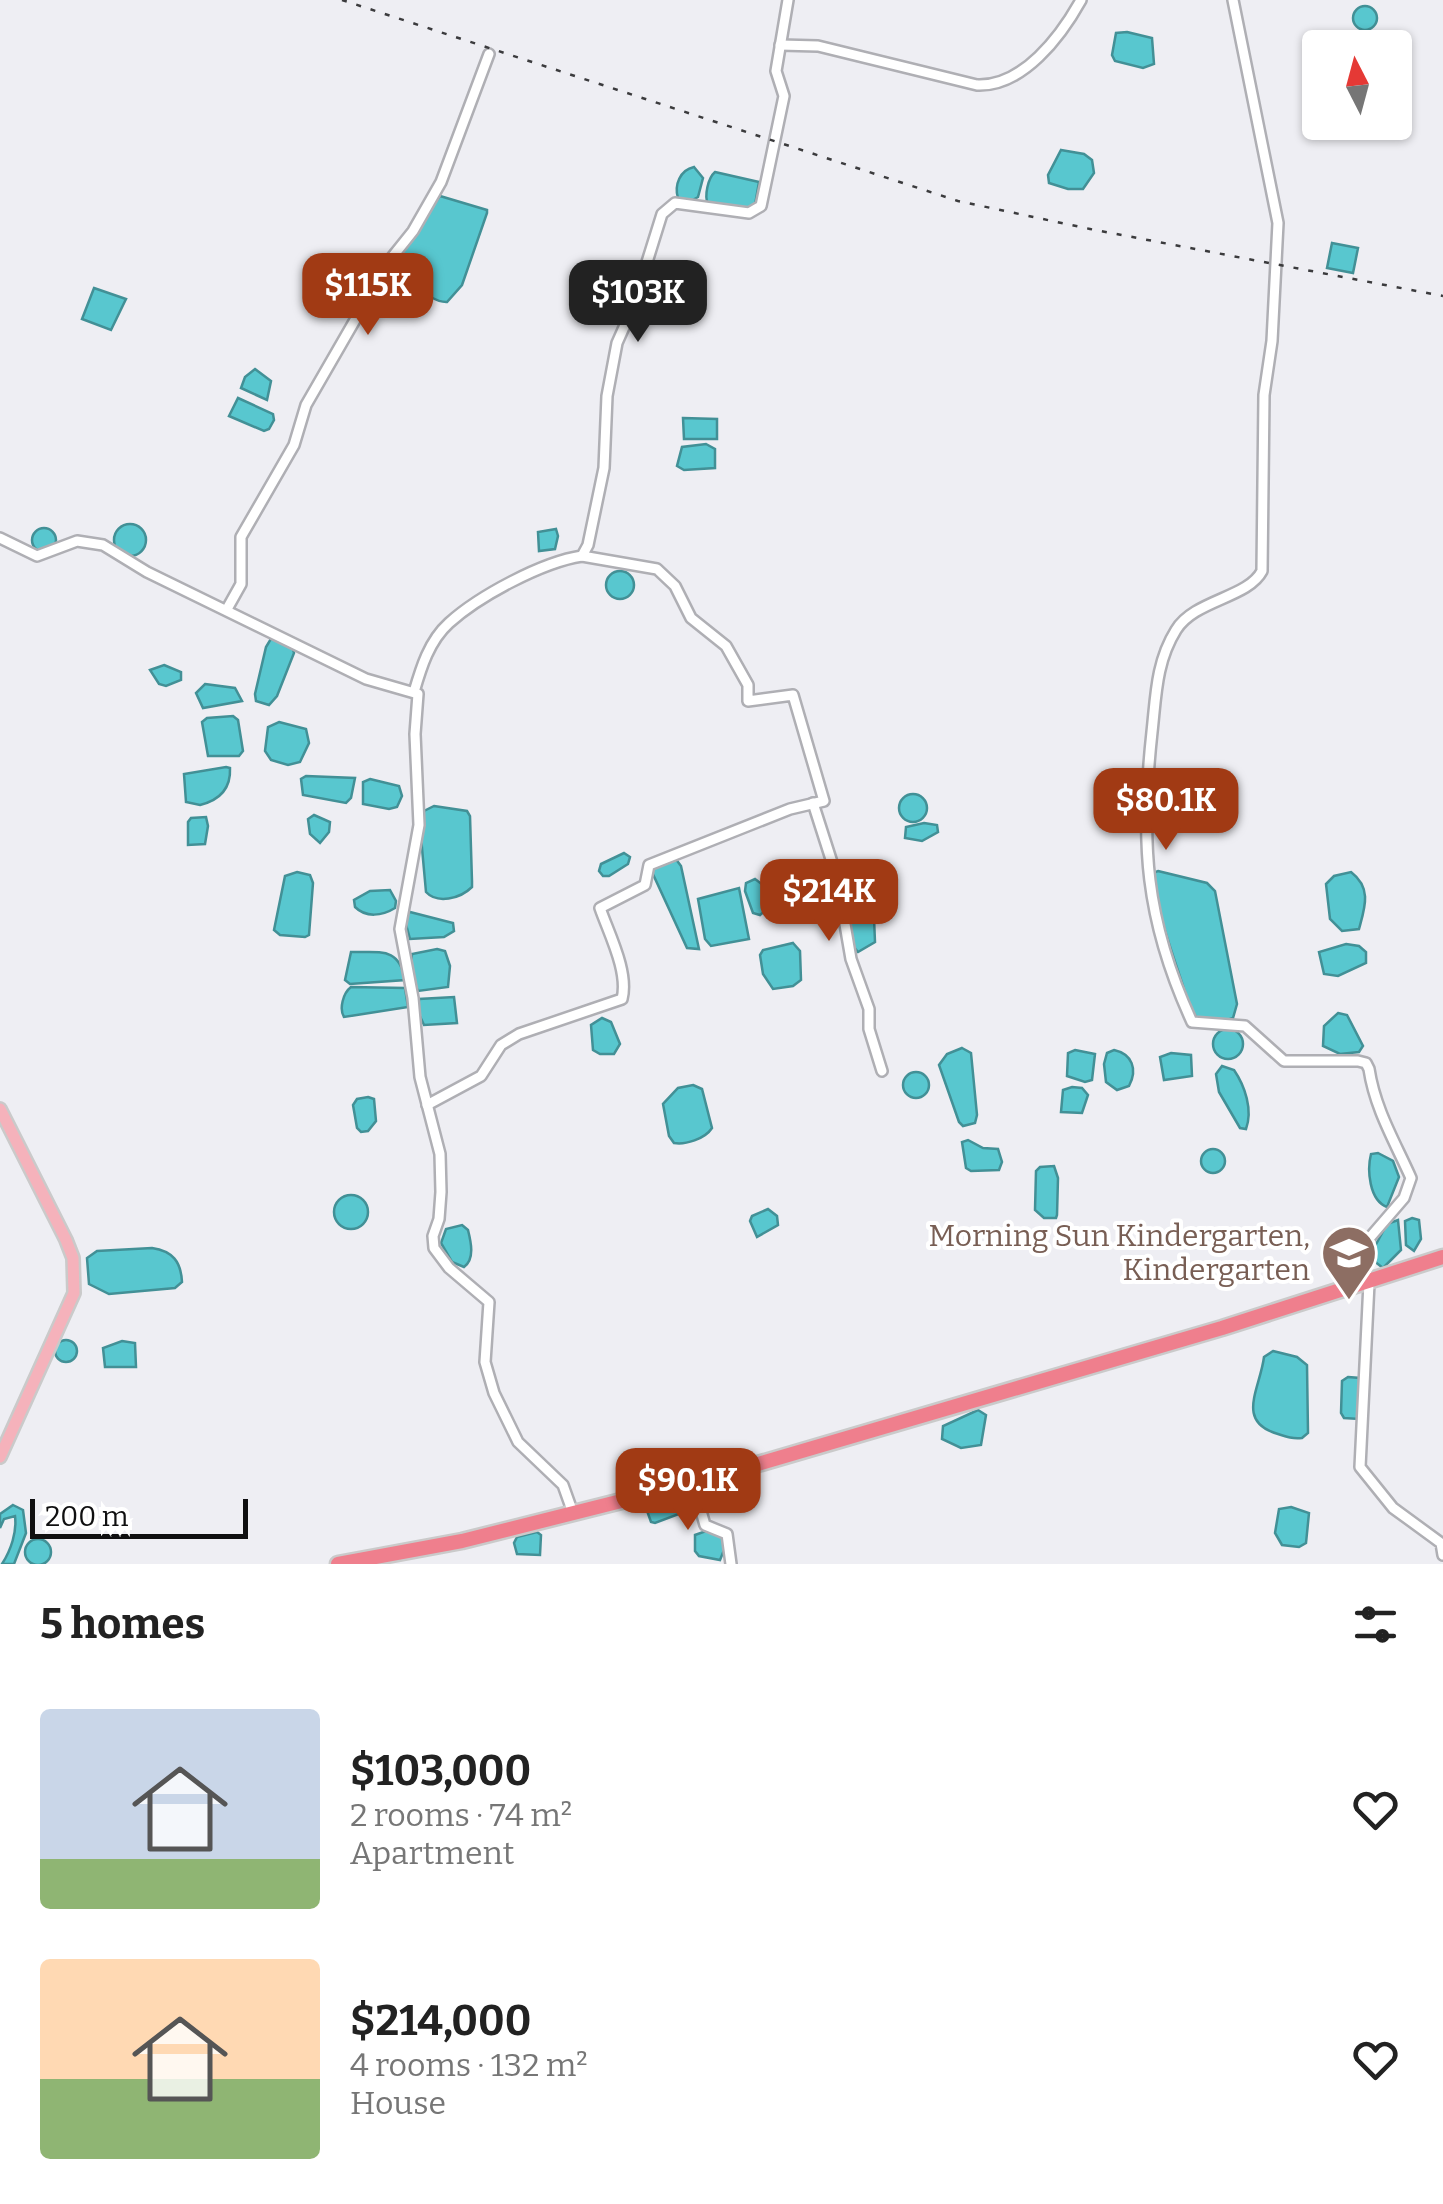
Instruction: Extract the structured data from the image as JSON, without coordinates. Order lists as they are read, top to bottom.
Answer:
{
  "places": {
    "school or university": ["Morning Sun Kindergarten, Kindergarten"]
  },
  "scale_bar": "200 m",
  "north": "top",
  "page": {
    "price": [
      "$115K",
      "$103K",
      "$80.1K",
      "$214K",
      "$90.1K"
    ],
    "scale": "200 m",
    "heading": "5 homes",
    "list": [
      {
        "name": "$103,000",
        "note": "2 rooms · 74 m² · Apartment"
      },
      {
        "name": "$214,000",
        "note": "4 rooms · 132 m² · House"
      }
    ]
  }
}
